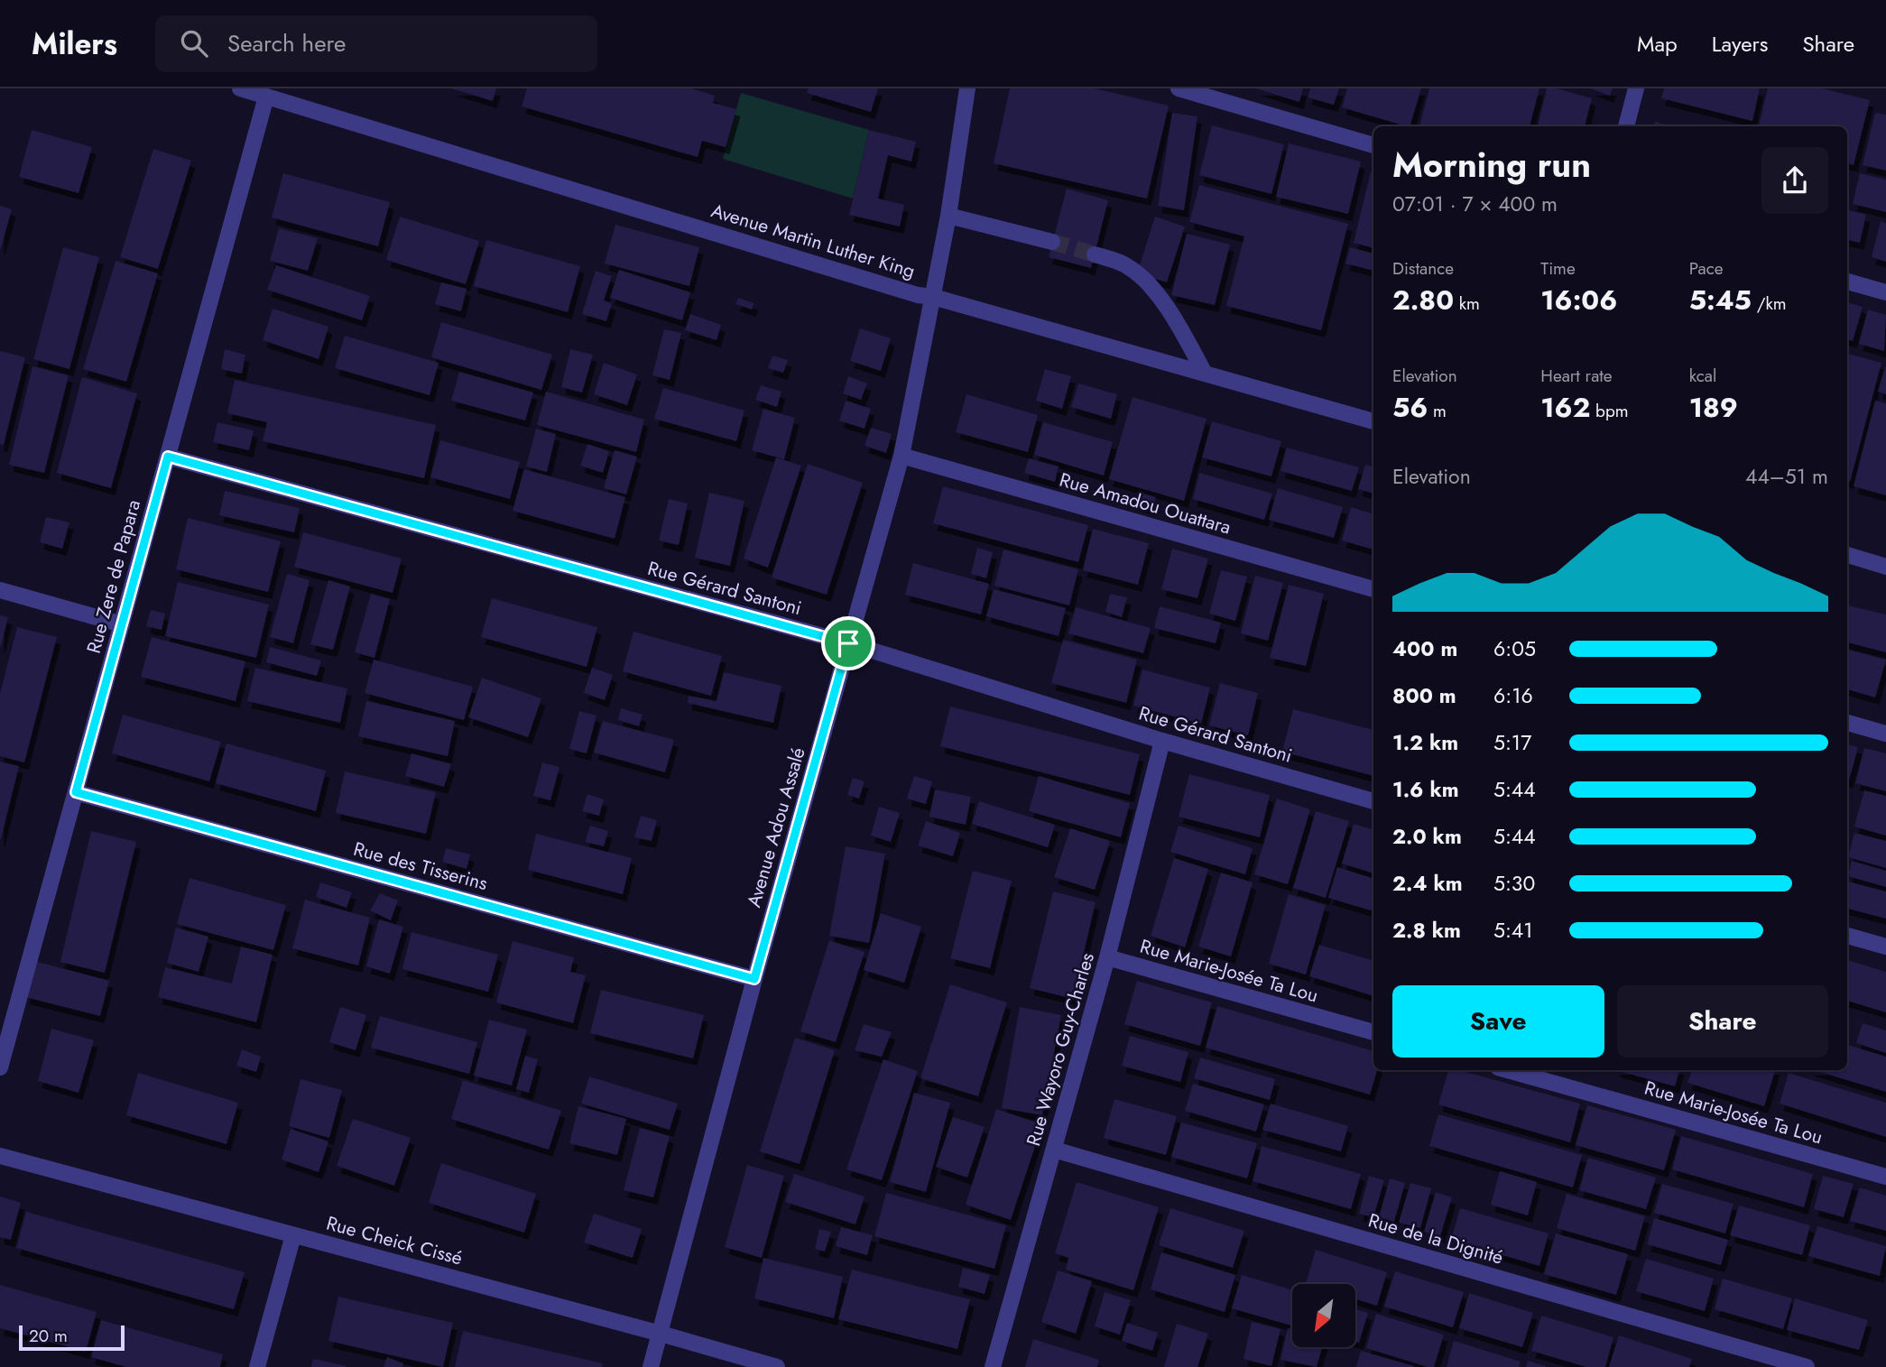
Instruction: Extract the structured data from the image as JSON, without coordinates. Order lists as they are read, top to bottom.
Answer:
{
  "streets": {
    "street": [
      "Avenue Martin Luther King",
      "Rue Amadou Ouattara",
      "Rue Zere de Papara",
      "Rue Gérard Santoni",
      "Avenue Adou Assalé",
      "Rue des Tisserins",
      "Rue Marie-Josée Ta Lou",
      "Rue Wayoro Guy-Charles",
      "Rue de la Dignité",
      "Rue Cheick Cissé"
    ]
  },
  "crossings": [
    ["Avenue Martin Luther King", "Rue Zere de Papara"],
    ["Avenue Martin Luther King", "Avenue Adou Assalé"],
    ["Rue Amadou Ouattara", "Avenue Adou Assalé"],
    ["Rue Zere de Papara", "Rue Gérard Santoni"],
    ["Rue Zere de Papara", "Rue des Tisserins"],
    ["Rue Gérard Santoni", "Avenue Adou Assalé"],
    ["Rue Gérard Santoni", "Rue Wayoro Guy-Charles"],
    ["Avenue Adou Assalé", "Rue des Tisserins"],
    ["Avenue Adou Assalé", "Rue Cheick Cissé"],
    ["Rue Marie-Josée Ta Lou", "Rue Wayoro Guy-Charles"],
    ["Rue Wayoro Guy-Charles", "Rue de la Dignité"]
  ],
  "scale_bar": "20 m",
  "north": "bottom left",
  "page": {
    "header": "Milers",
    "search": "Search here",
    "nav": ["Map", "Layers", "Share"],
    "heading": ["Morning run", "07:01 · 7 × 400 m"],
    "stats": [
      ["Distance", "2.80 km"],
      ["Time", "16:06"],
      ["Pace", "5:45 /km"],
      ["Elevation", "56 m"],
      ["Heart rate", "162 bpm"],
      ["kcal", "189"]
    ],
    "chart": ["Elevation", "44–51 m"],
    "list": [
      {
        "name": "400 m",
        "note": "6:05"
      },
      {
        "name": "800 m",
        "note": "6:16"
      },
      {
        "name": "1.2 km",
        "note": "5:17"
      },
      {
        "name": "1.6 km",
        "note": "5:44"
      },
      {
        "name": "2.0 km",
        "note": "5:44"
      },
      {
        "name": "2.4 km",
        "note": "5:30"
      },
      {
        "name": "2.8 km",
        "note": "5:41"
      }
    ],
    "buttons": ["Save", "Share"],
    "scale": "20 m"
  }
}
